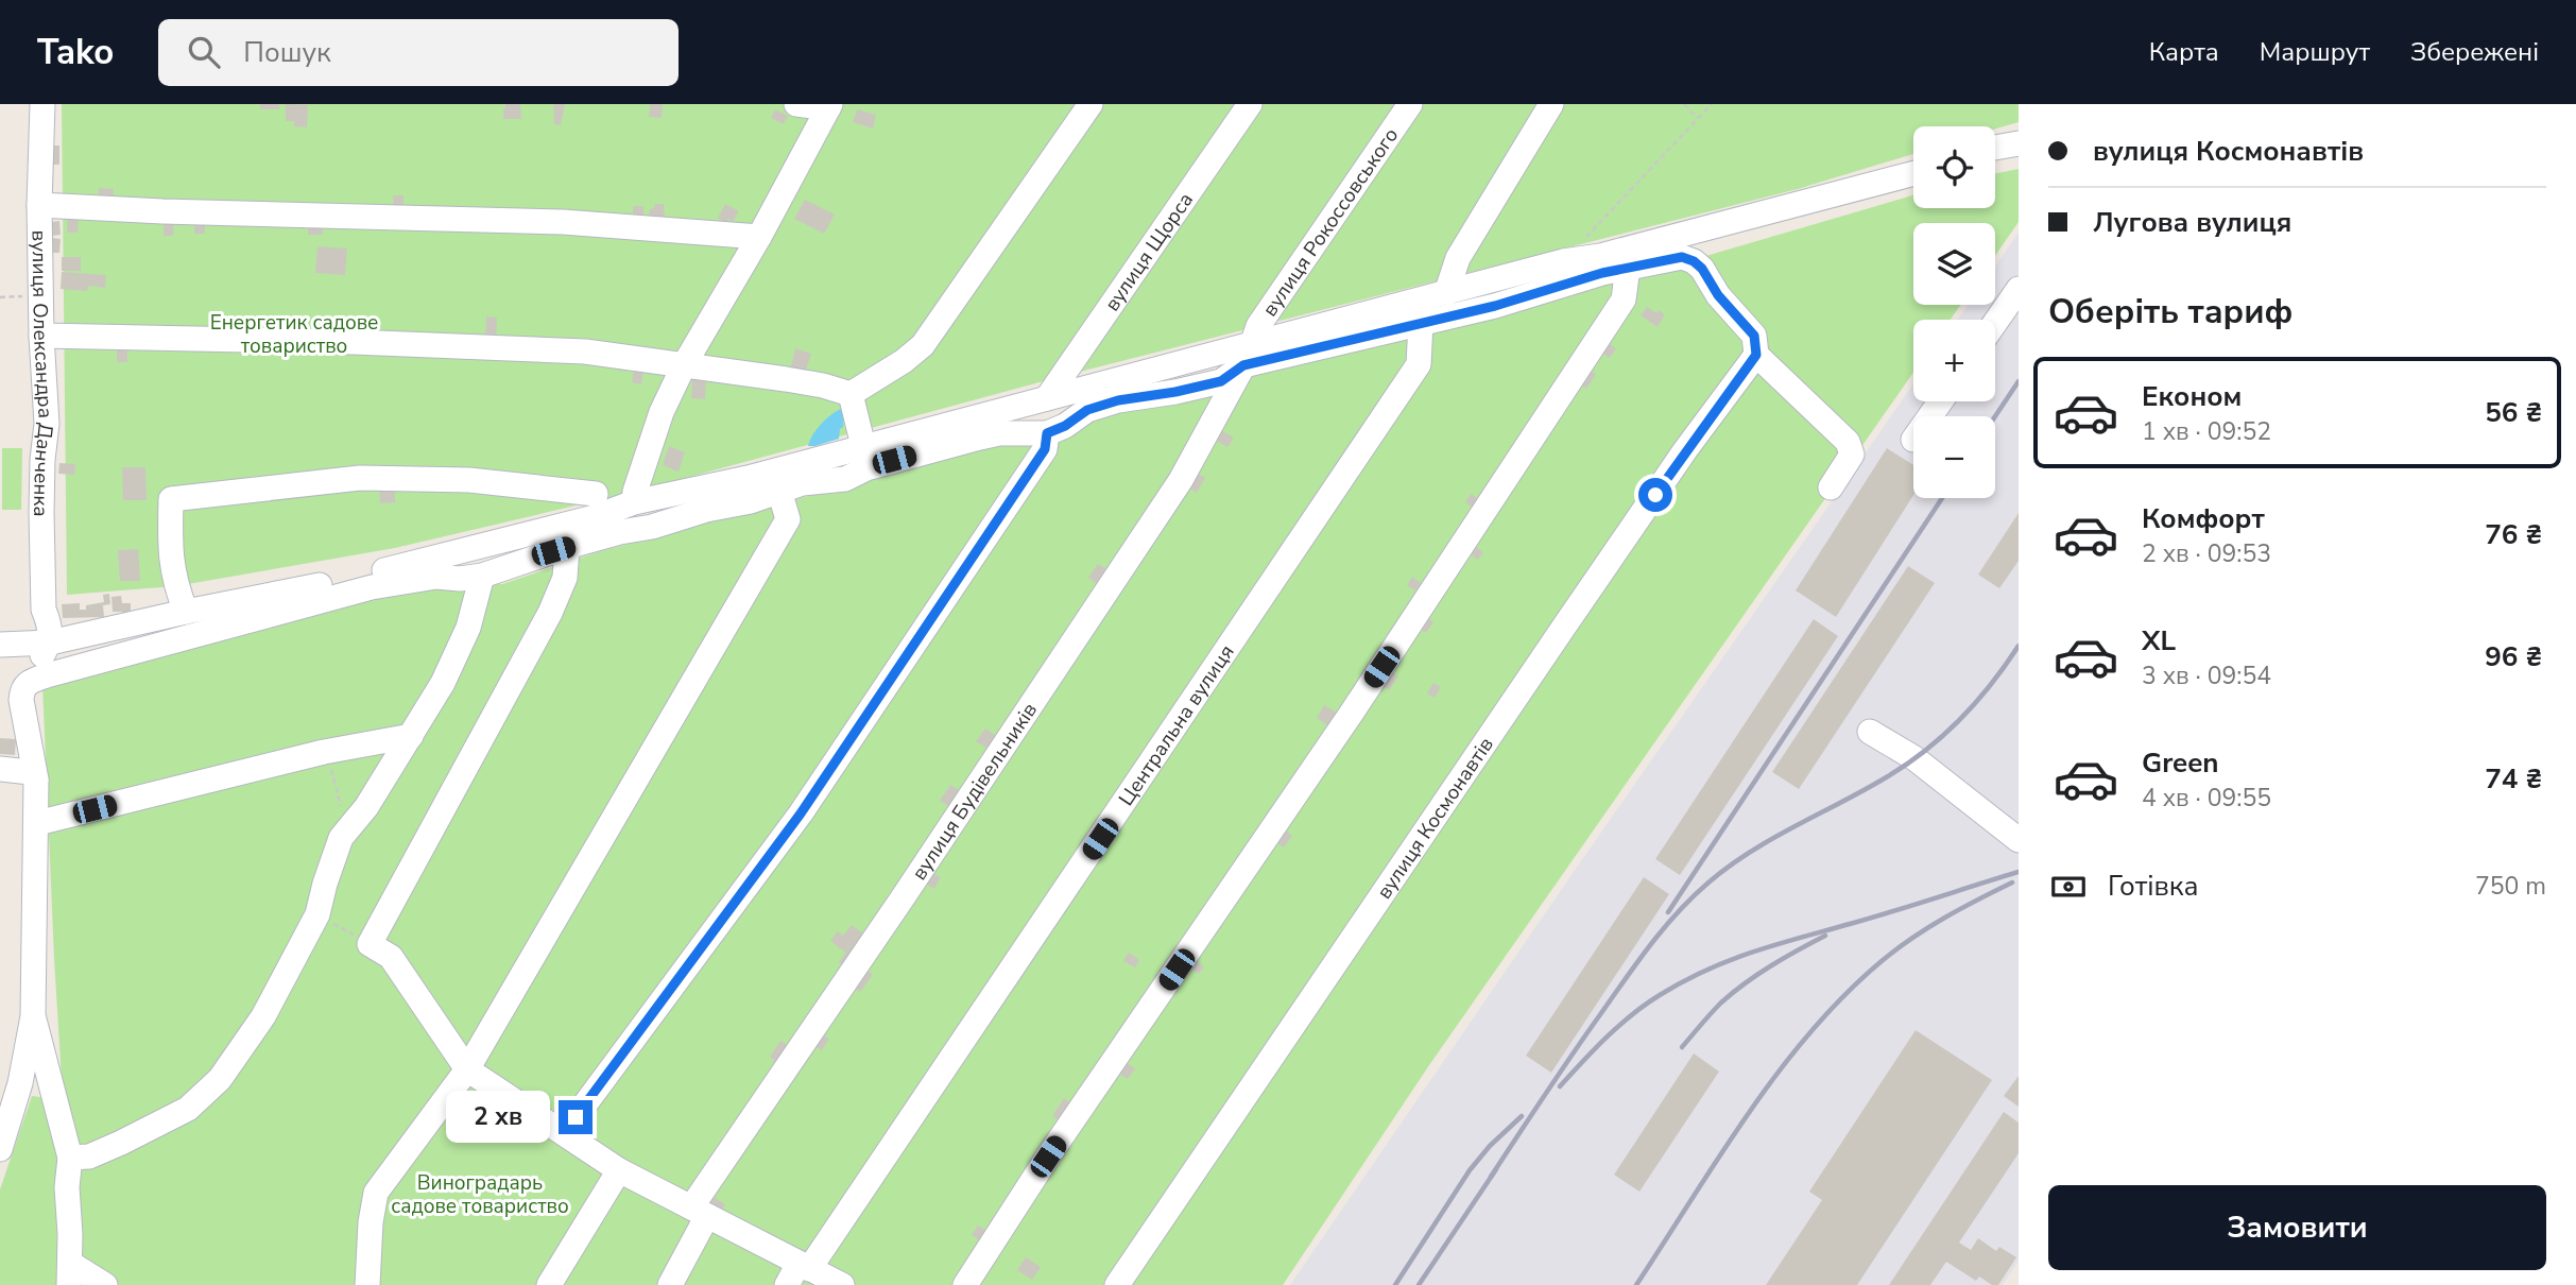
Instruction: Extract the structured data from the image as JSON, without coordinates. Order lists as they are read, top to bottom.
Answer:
{
  "streets": {
    "street": [
      "вулиця Рокоссовського",
      "вулиця Щорса",
      "вулиця Олександра Данченка",
      "Центральна вулиця",
      "вулиця Будівельників",
      "вулиця Космонавтів"
    ]
  },
  "parks": ["Енергетик садове товариство", "Виноградарь садове товариство"],
  "page": {
    "header": "Tako",
    "search": "Пошук",
    "nav": ["Карта", "Маршрут", "Збережені"],
    "banner": ["вулиця Космонавтів", "Лугова вулиця"],
    "map_buttons": ["+", "−"],
    "heading": "Оберіть тариф",
    "list": [
      {
        "name": "Економ",
        "note": "1 хв · 09:52",
        "value": "56 ₴"
      },
      {
        "name": "Комфорт",
        "note": "2 хв · 09:53",
        "value": "76 ₴"
      },
      {
        "name": "XL",
        "note": "3 хв · 09:54",
        "value": "96 ₴"
      },
      {
        "name": "Green",
        "note": "4 хв · 09:55",
        "value": "74 ₴"
      }
    ],
    "pay": ["Готівка", "750 m"],
    "bubble": "2 хв",
    "buttons": "Замовити"
  }
}
